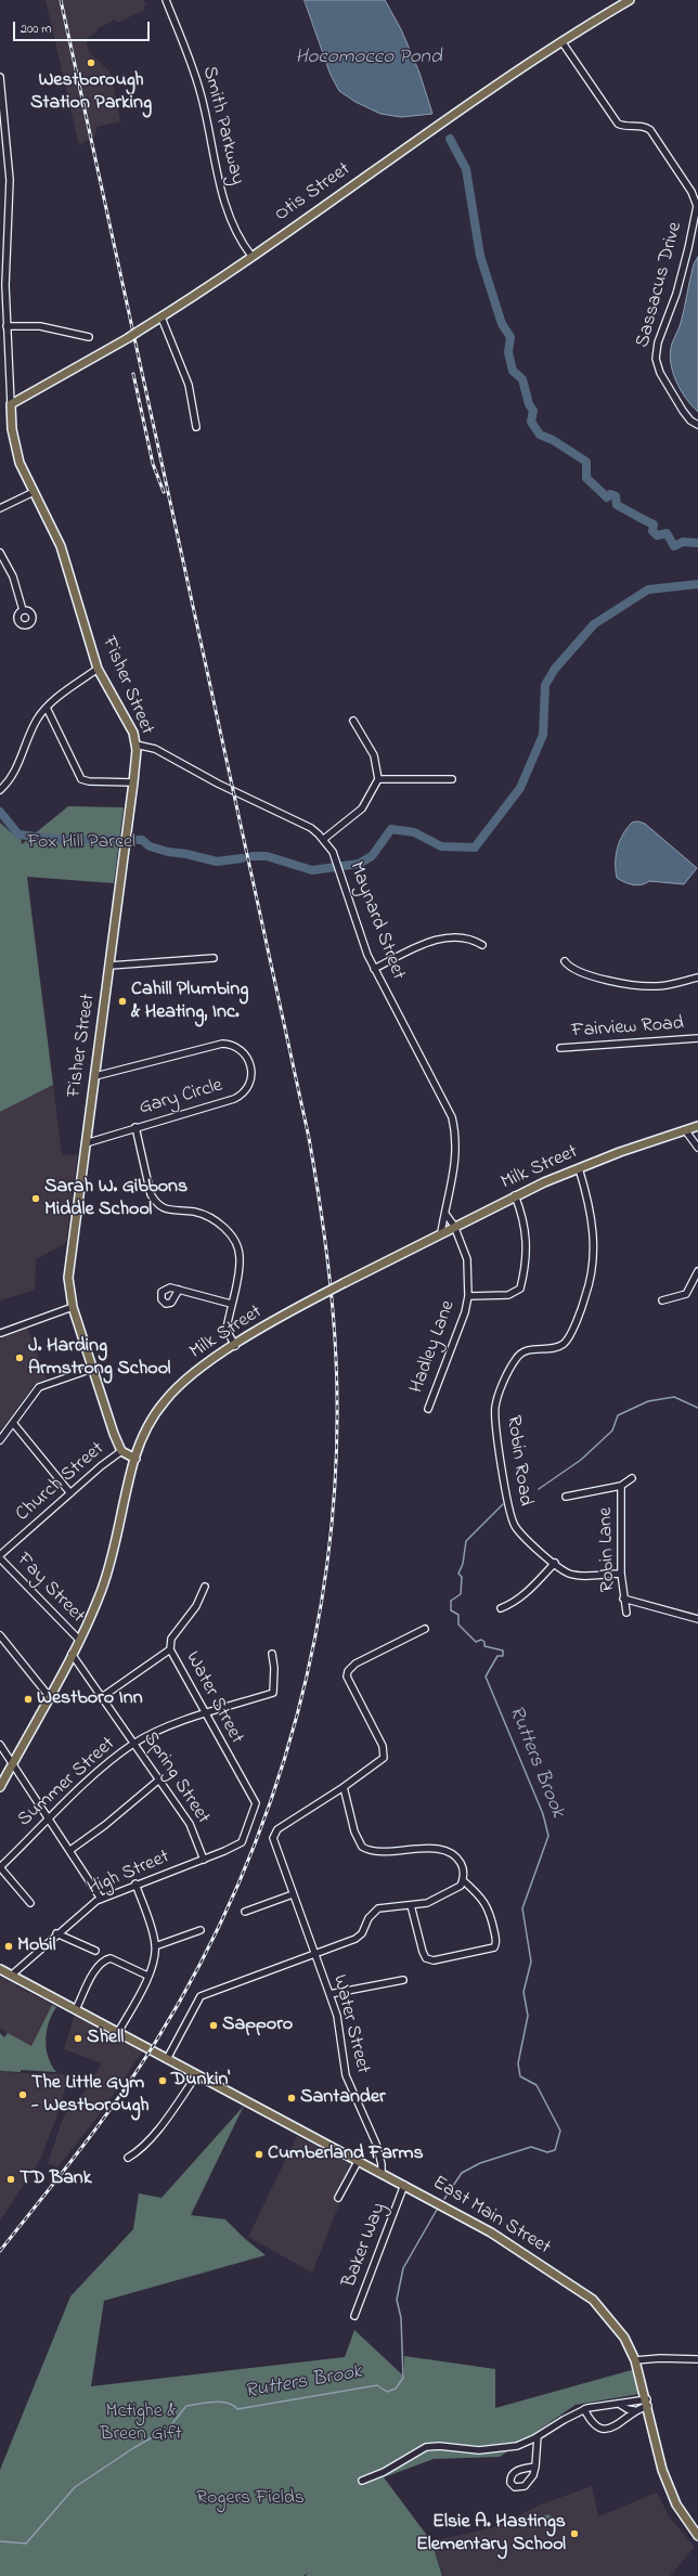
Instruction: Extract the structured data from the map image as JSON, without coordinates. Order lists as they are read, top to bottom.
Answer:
{
  "streets": {
    "main road": [
      "Otis Street",
      "Fisher Street",
      "Milk Street",
      "East Main Street"
    ],
    "street": [
      "Smith Parkway",
      "Sassacus Drive",
      "Maynard Street",
      "Fairview Road",
      "Gary Circle",
      "Hadley Lane",
      "Robin Road",
      "Church Street",
      "Robin Lane",
      "Fay Street",
      "Water Street",
      "Spring Street",
      "Summer Street",
      "High Street",
      "Baker Way"
    ]
  },
  "crossings": [
    ["Smith Parkway", "Otis Street"],
    ["Otis Street", "Sassacus Drive"],
    ["Otis Street", "Fisher Street"],
    ["Fisher Street", "Maynard Street"],
    ["Fisher Street", "Gary Circle"],
    ["Fisher Street", "Church Street"],
    ["Maynard Street", "Milk Street"],
    ["Milk Street", "Hadley Lane"],
    ["Milk Street", "Robin Road"],
    ["Milk Street", "Fay Street"],
    ["Milk Street", "Spring Street"],
    ["Robin Road", "Robin Lane"],
    ["Church Street", "Fay Street"],
    ["Water Street", "Summer Street"],
    ["Water Street", "High Street"],
    ["Water Street", "East Main Street"],
    ["Spring Street", "Summer Street"],
    ["Spring Street", "High Street"],
    ["High Street", "East Main Street"],
    ["East Main Street", "Baker Way"]
  ],
  "water": ["Hocomocco Pond", "Rutters Brook"],
  "parks": ["Fox Hill Parcel", "Mctighe & Breen Gift", "Rogers Fields"],
  "places": [
    "Westborough Station Parking",
    "Cahill Plumbing & Heating, Inc.",
    "Sarah W. Gibbons Middle School",
    "J. Harding Armstrong School",
    "Westboro Inn",
    "Mobil",
    "Sapporo",
    "Shell",
    "Dunkin'",
    "The Little Gym - Westborough",
    "Santander",
    "Cumberland Farms",
    "TD Bank",
    "Elsie A. Hastings Elementary School"
  ],
  "scale_bar": "200 m"
}
